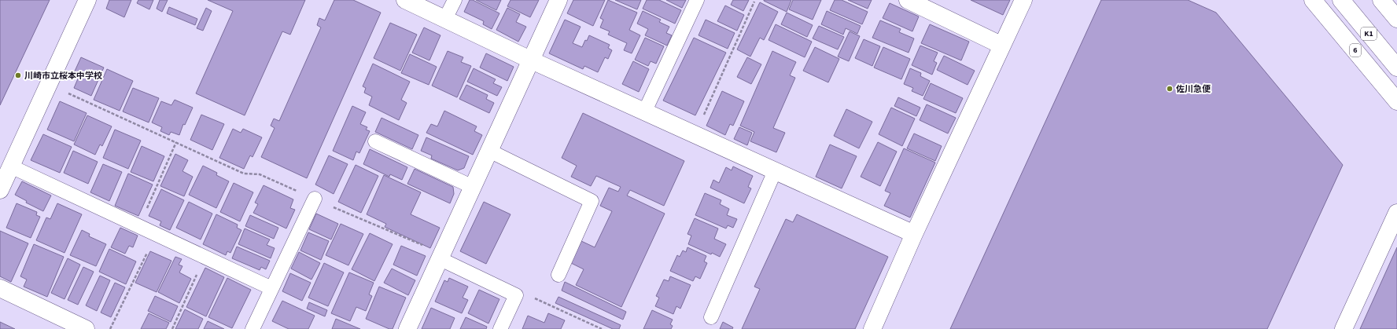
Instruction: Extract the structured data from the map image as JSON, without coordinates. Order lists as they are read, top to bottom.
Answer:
{
  "streets": {
    "main road": ["K1", "6"]
  },
  "places": ["川崎市立桜本中学校", "佐川急便"]
}
